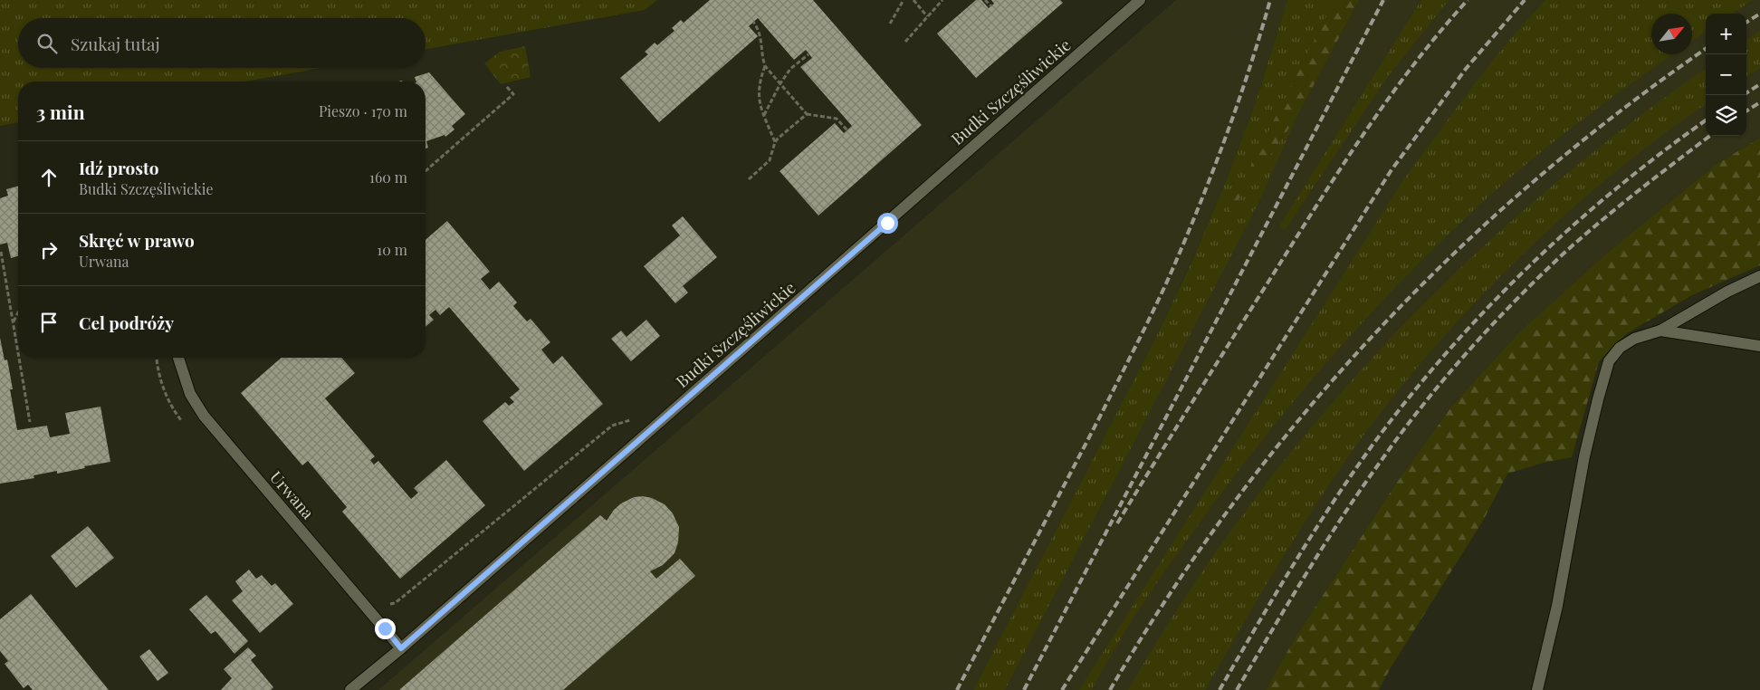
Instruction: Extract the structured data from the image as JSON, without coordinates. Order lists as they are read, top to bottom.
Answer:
{
  "streets": {
    "street": ["Budki Szczęśliwickie", "Urwana"]
  },
  "crossings": [
    ["Budki Szczęśliwickie", "Urwana"]
  ],
  "north": "top right",
  "page": {
    "map_buttons": ["+", "−"],
    "search": "Szukaj tutaj",
    "heading": ["3 min", "Pieszo · 170 m"],
    "list": [
      ["Idź prosto", "Budki Szczęśliwickie", "160 m"],
      ["Skręć w prawo", "Urwana", "10 m"],
      "Cel podróży"
    ]
  }
}
